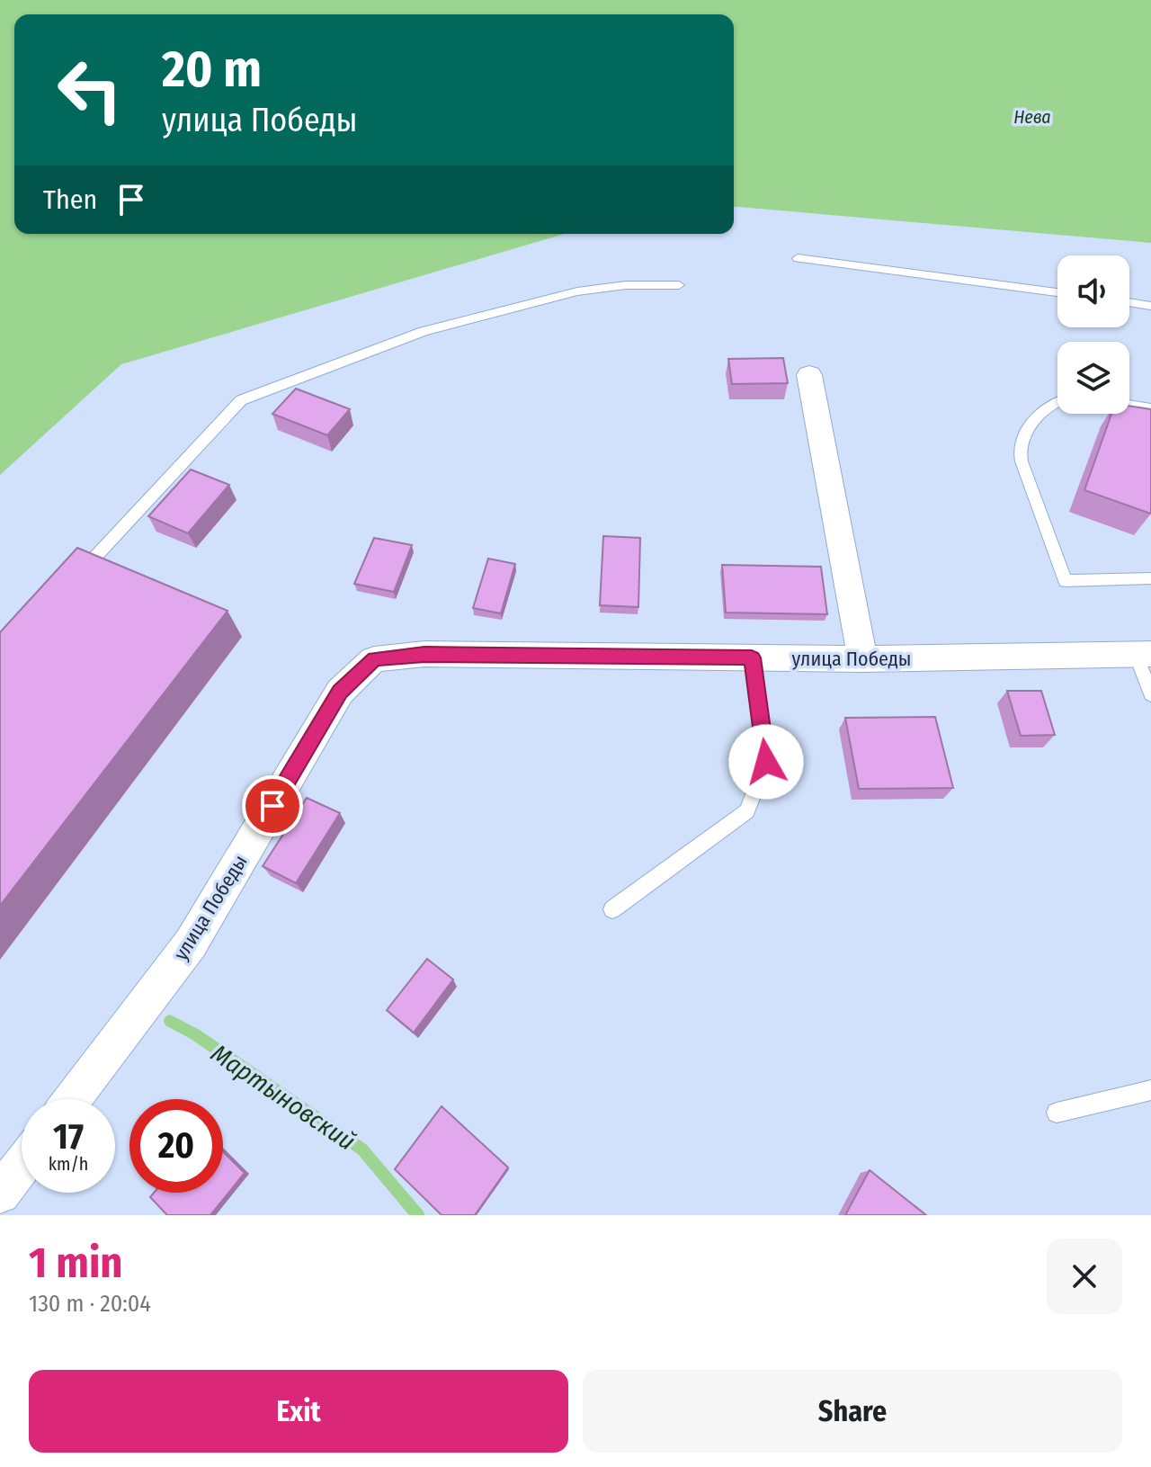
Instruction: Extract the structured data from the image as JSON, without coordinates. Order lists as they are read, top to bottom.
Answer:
{
  "streets": {
    "street": ["улица Победы"]
  },
  "water": ["Нева", "Мартыновский"],
  "page": {
    "turn": ["20 m", "улица Победы"],
    "then": "Then",
    "speed": "17 km/h",
    "limit": "20",
    "heading": ["1 min", "130 m · 20:04"],
    "buttons": ["Exit", "Share"]
  }
}
